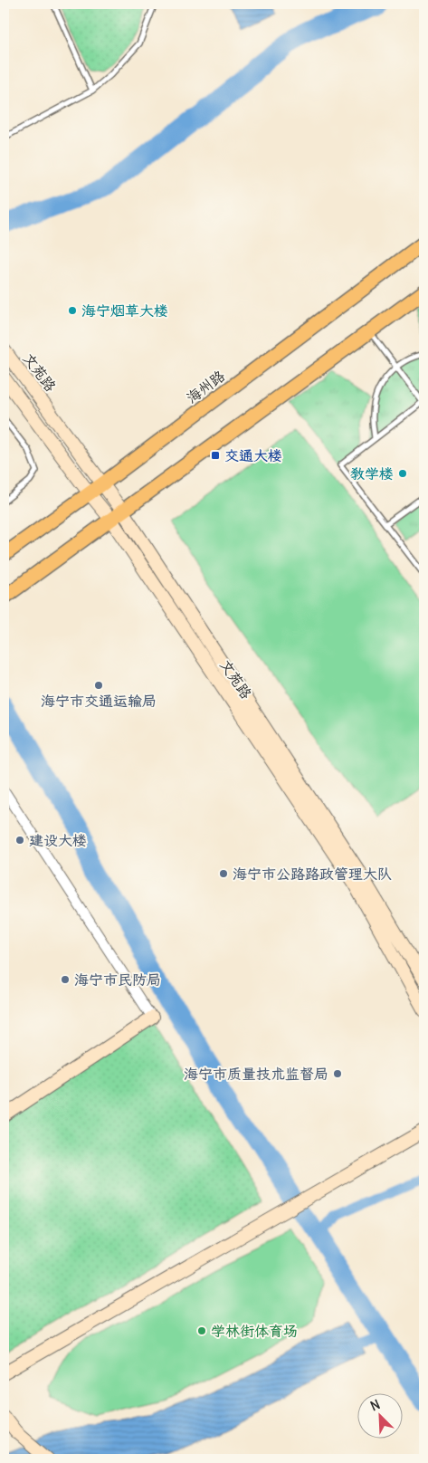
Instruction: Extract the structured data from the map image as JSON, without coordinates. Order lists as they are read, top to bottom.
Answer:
{
  "streets": {
    "main road": ["文苑路", "海州路"]
  },
  "crossings": [
    ["文苑路", "海州路"]
  ],
  "places": {
    "other": [
      "海宁烟草大楼",
      "教学楼",
      "海宁市交通运输局",
      "建设大楼",
      "海宁市公路路政管理大队",
      "海宁市民防局",
      "海宁市质量技术监督局",
      "学林街体育场"
    ],
    "transit": ["交通大楼"]
  },
  "north": "top left"
}
